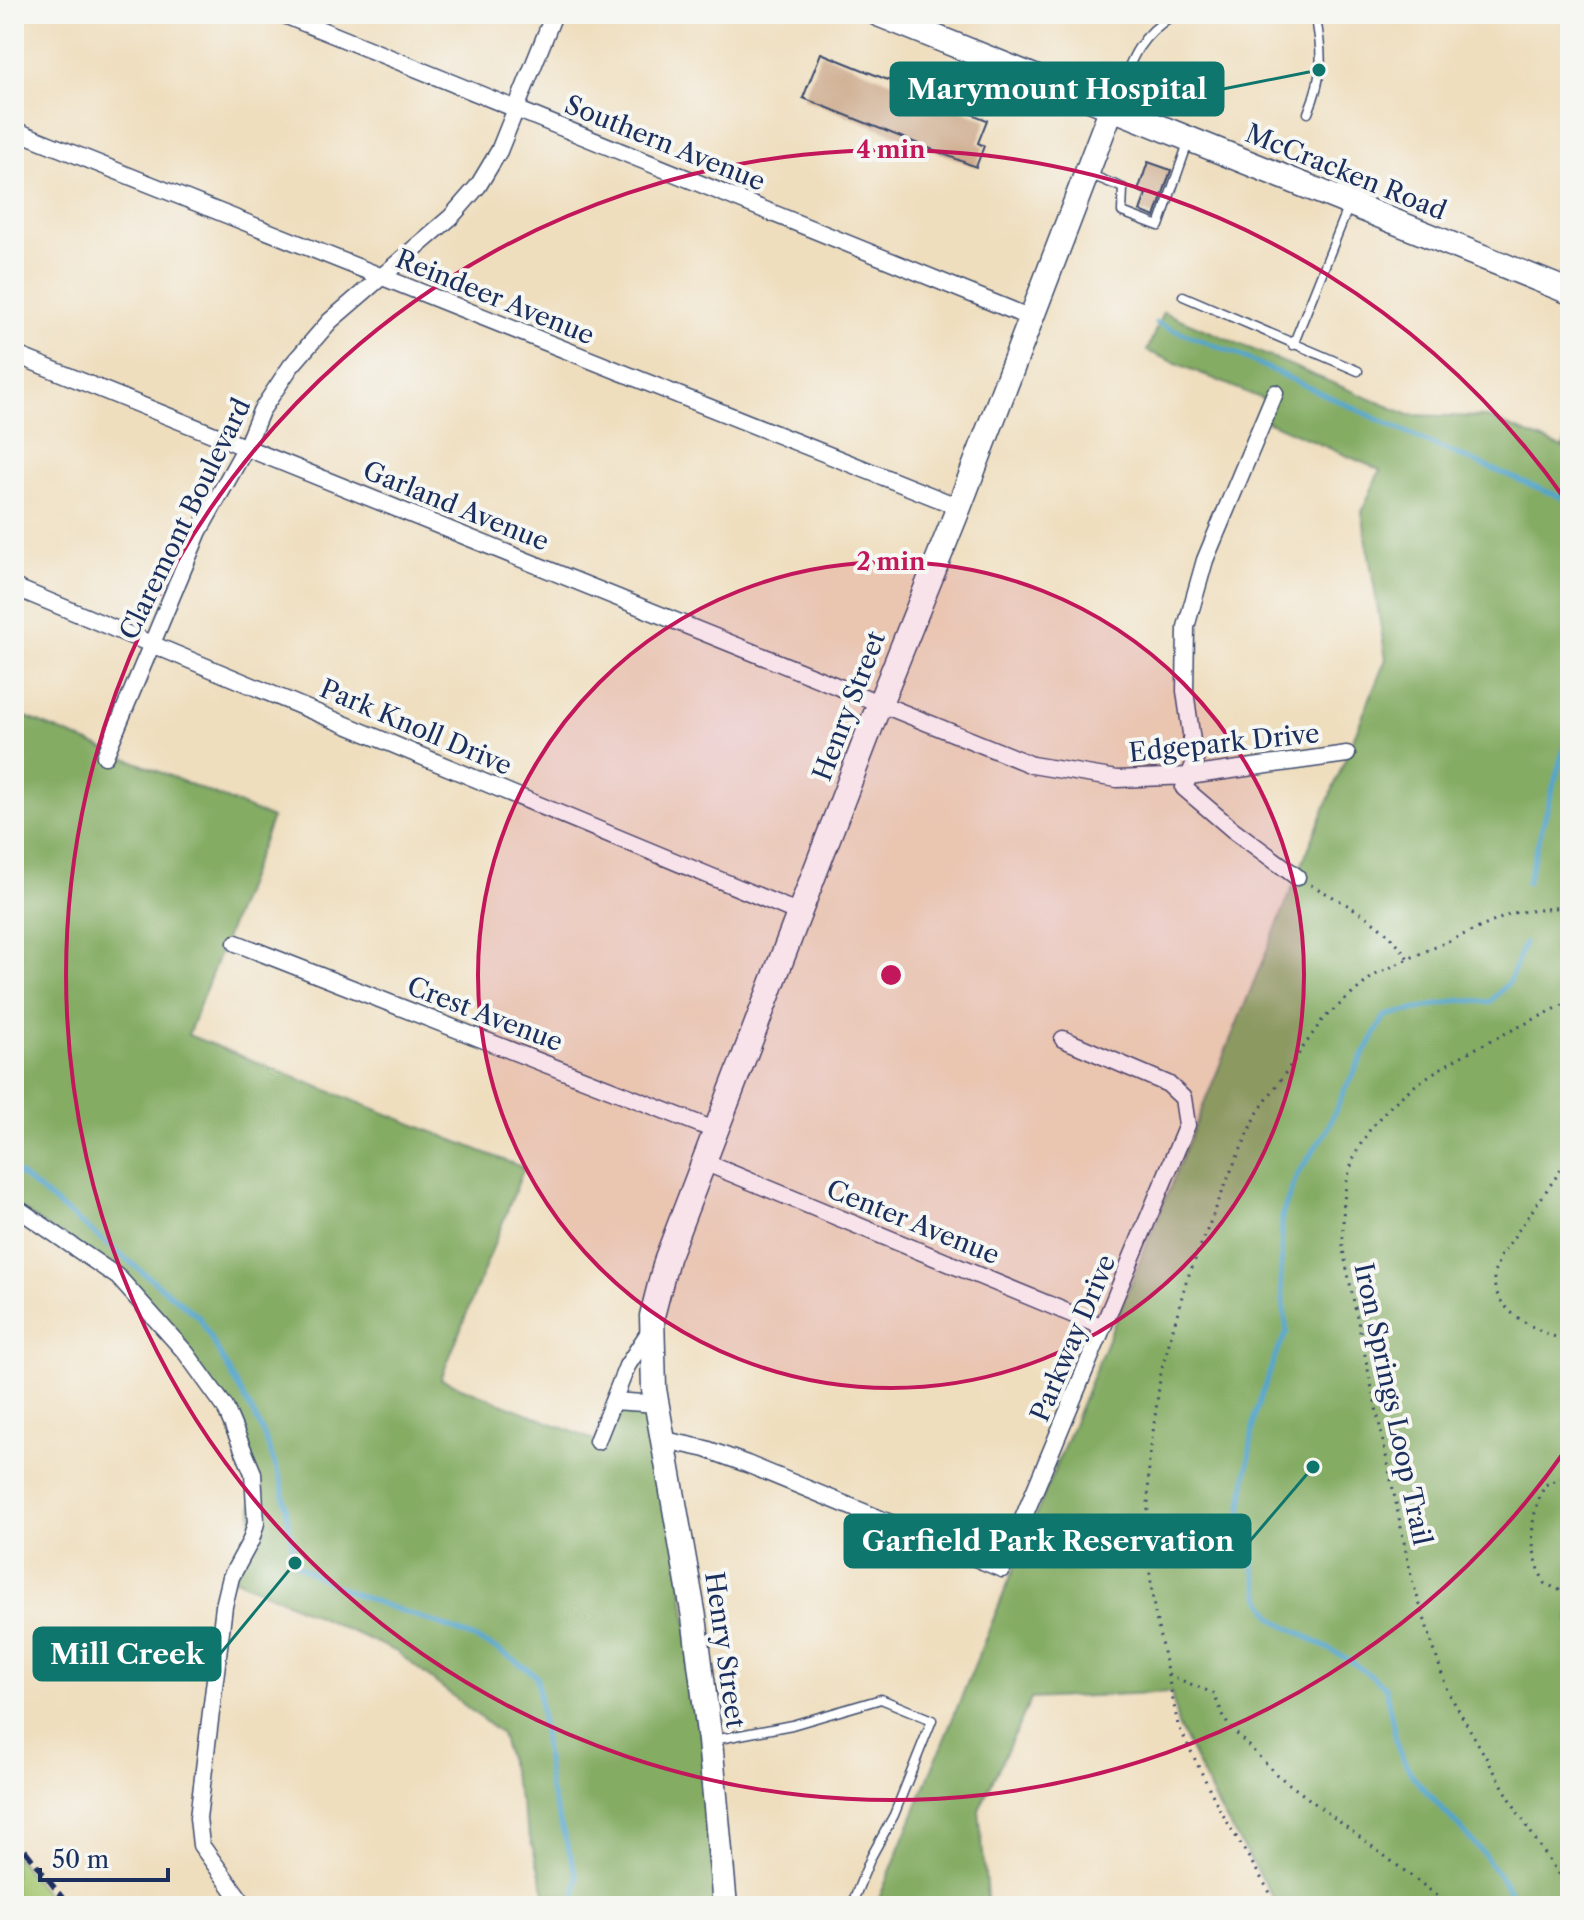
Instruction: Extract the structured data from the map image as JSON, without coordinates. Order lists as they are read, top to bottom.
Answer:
{
  "streets": {
    "street": [
      "Southern Avenue",
      "McCracken Road",
      "Reindeer Avenue",
      "Garland Avenue",
      "Claremont Boulevard",
      "Henry Street",
      "Park Knoll Drive",
      "Edgepark Drive",
      "Crest Avenue",
      "Center Avenue",
      "Parkway Drive"
    ],
    "path": ["Iron Springs Loop Trail"]
  },
  "crossings": [
    ["Southern Avenue", "Claremont Boulevard"],
    ["Southern Avenue", "Henry Street"],
    ["McCracken Road", "Henry Street"],
    ["Reindeer Avenue", "Claremont Boulevard"],
    ["Reindeer Avenue", "Henry Street"],
    ["Garland Avenue", "Claremont Boulevard"],
    ["Garland Avenue", "Henry Street"],
    ["Garland Avenue", "Edgepark Drive"],
    ["Claremont Boulevard", "Park Knoll Drive"],
    ["Henry Street", "Park Knoll Drive"],
    ["Henry Street", "Edgepark Drive"],
    ["Henry Street", "Crest Avenue"],
    ["Henry Street", "Center Avenue"],
    ["Henry Street", "Parkway Drive"],
    ["Center Avenue", "Parkway Drive"]
  ],
  "places": ["Marymount Hospital", "Garfield Park Reservation", "Mill Creek"],
  "scale_bar": "50 m",
  "rings": ["4 min", "2 min"]
}
